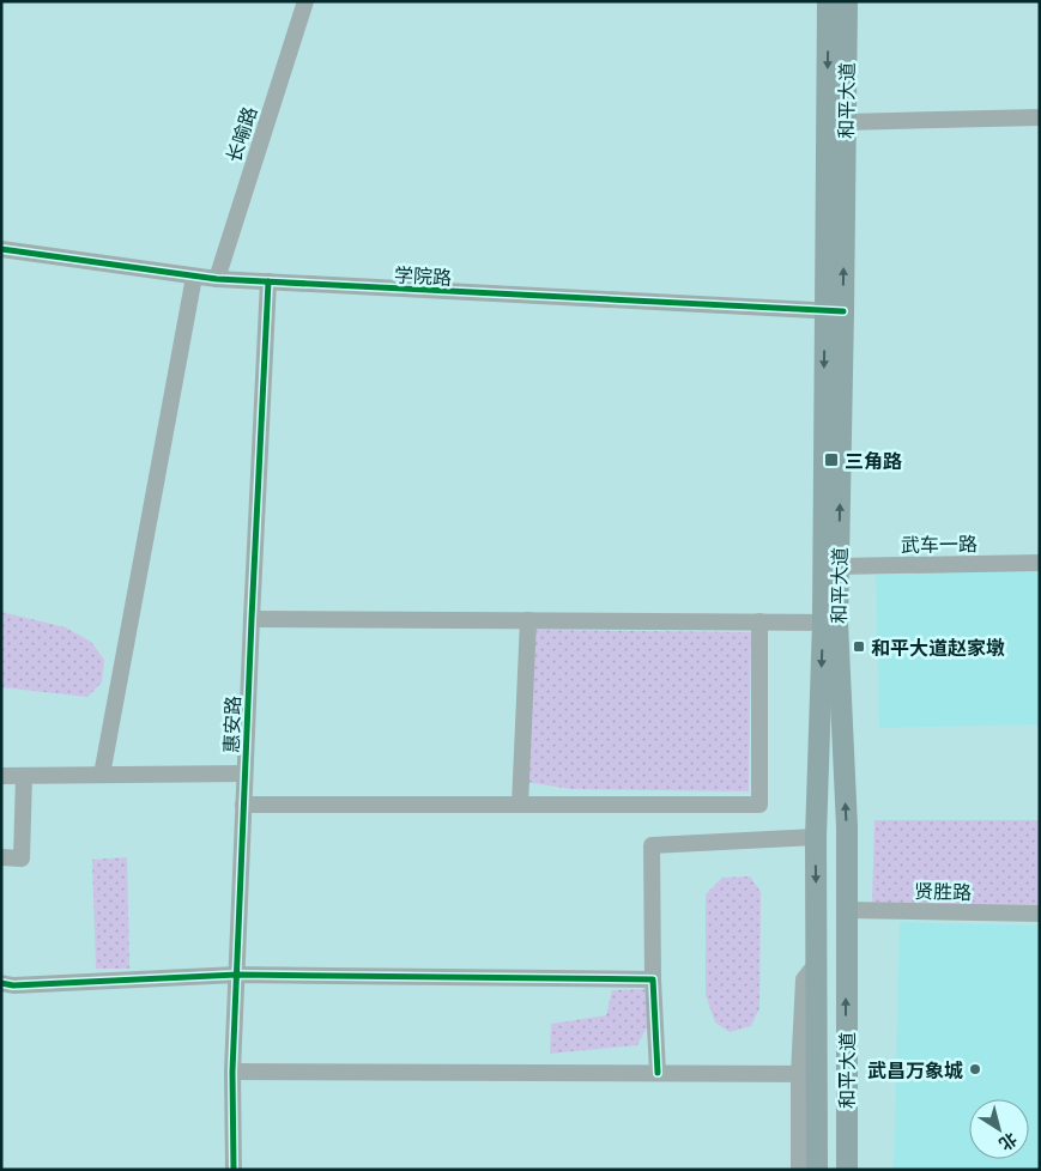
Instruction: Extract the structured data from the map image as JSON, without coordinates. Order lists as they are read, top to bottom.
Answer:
{
  "streets": {
    "main road": ["和平大道"],
    "street": [
      "长喻路",
      "学院路",
      "武车一路",
      "惠安路",
      "贤胜路"
    ]
  },
  "crossings": [
    ["和平大道", "学院路"],
    ["和平大道", "武车一路"],
    ["和平大道", "贤胜路"],
    ["长喻路", "学院路"],
    ["学院路", "惠安路"]
  ],
  "places": {
    "transit": ["三角路", "和平大道赵家墩"],
    "other": ["武昌万象城"]
  },
  "north": "bottom right"
}
